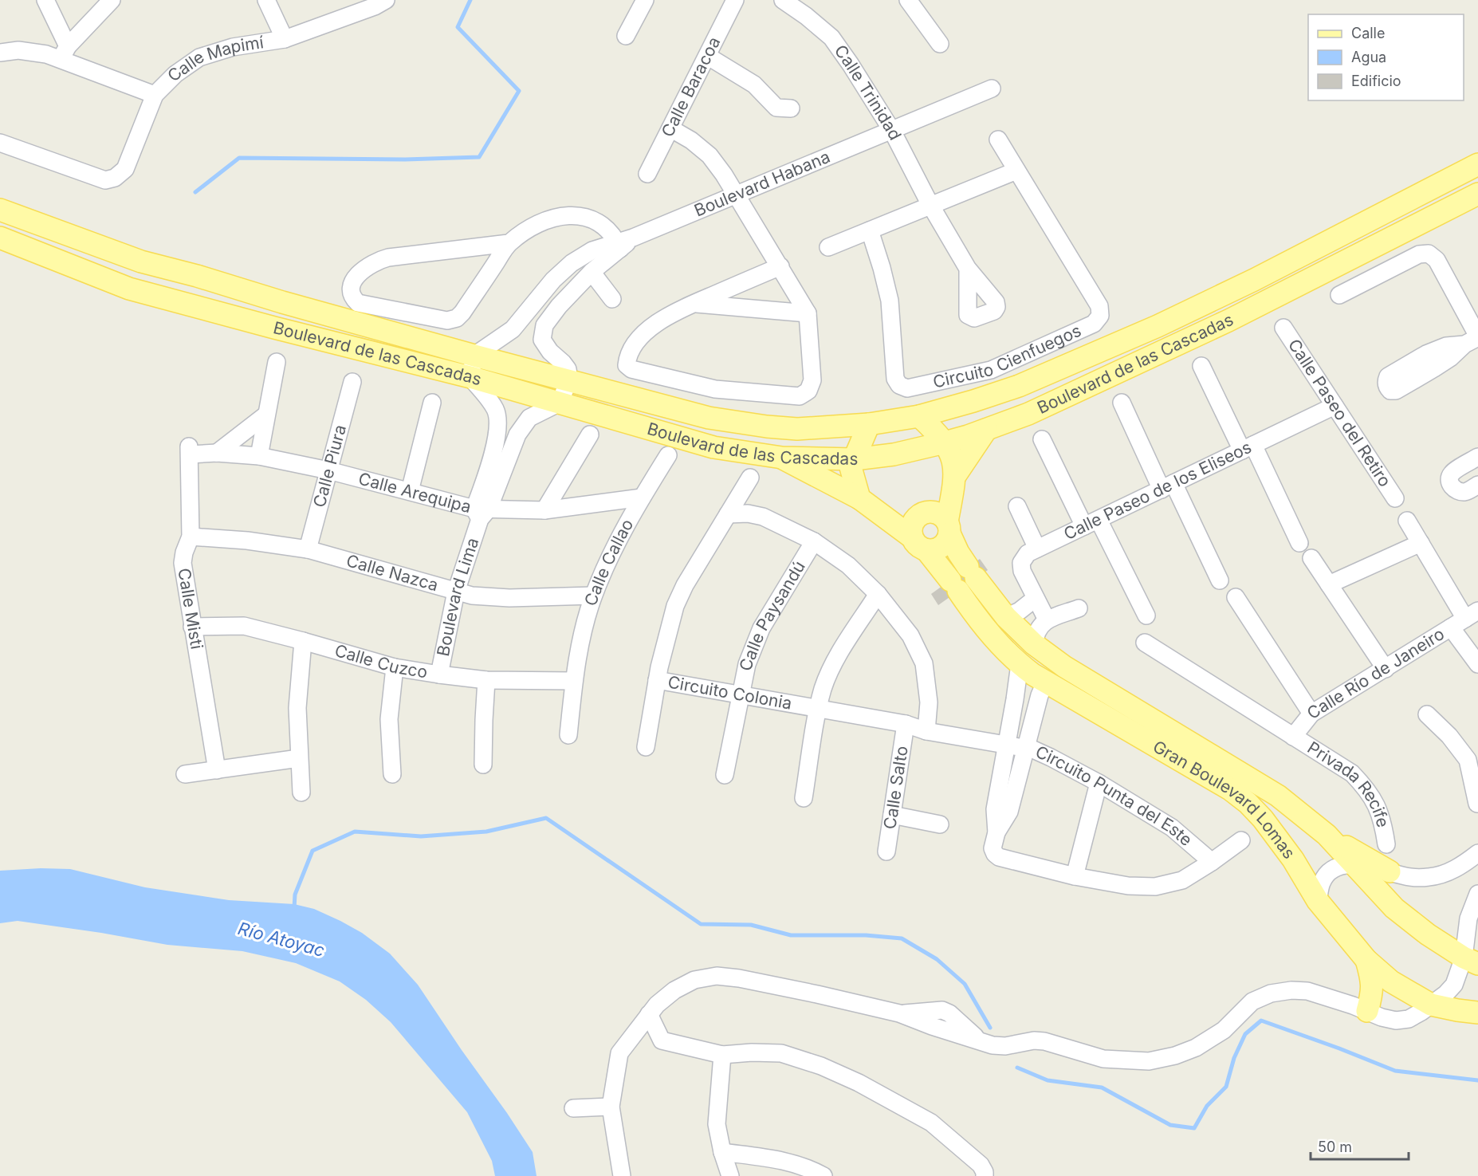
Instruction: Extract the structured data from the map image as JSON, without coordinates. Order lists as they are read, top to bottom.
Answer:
{
  "streets": {
    "main road": ["Boulevard de las Cascadas", "Gran Boulevard Lomas"],
    "street": [
      "Calle Mapimí",
      "Calle Baracoa",
      "Calle Trinidad",
      "Boulevard Habana",
      "Circuito Cienfuegos",
      "Calle Paseo del Retiro",
      "Calle Piura",
      "Calle Paseo de los Eliseos",
      "Calle Arequipa",
      "Calle Callao",
      "Calle Nazca",
      "Boulevard Lima",
      "Calle Misti",
      "Calle Paysandú",
      "Calle Cuzco",
      "Calle Río de Janeiro",
      "Circuito Colonia",
      "Calle Salto",
      "Privada Recife",
      "Circuito Punta del Este"
    ]
  },
  "crossings": [
    ["Calle Trinidad", "Boulevard Habana"],
    ["Boulevard Habana", "Boulevard de las Cascadas"],
    ["Boulevard de las Cascadas", "Boulevard Lima"],
    ["Boulevard de las Cascadas", "Gran Boulevard Lomas"],
    ["Calle Paseo del Retiro", "Calle Paseo de los Eliseos"],
    ["Calle Piura", "Calle Arequipa"],
    ["Calle Piura", "Calle Nazca"],
    ["Calle Arequipa", "Calle Callao"],
    ["Calle Arequipa", "Boulevard Lima"],
    ["Calle Arequipa", "Calle Misti"],
    ["Calle Callao", "Calle Nazca"],
    ["Calle Callao", "Calle Cuzco"],
    ["Calle Nazca", "Boulevard Lima"],
    ["Calle Nazca", "Calle Misti"],
    ["Boulevard Lima", "Calle Cuzco"],
    ["Calle Misti", "Calle Cuzco"],
    ["Calle Paysandú", "Circuito Colonia"],
    ["Calle Río de Janeiro", "Privada Recife"],
    ["Circuito Colonia", "Calle Salto"],
    ["Circuito Colonia", "Circuito Punta del Este"]
  ],
  "water": ["Río Atoyac"],
  "legend": ["Calle", "Agua", "Edificio"],
  "scale_bar": "50 m"
}
